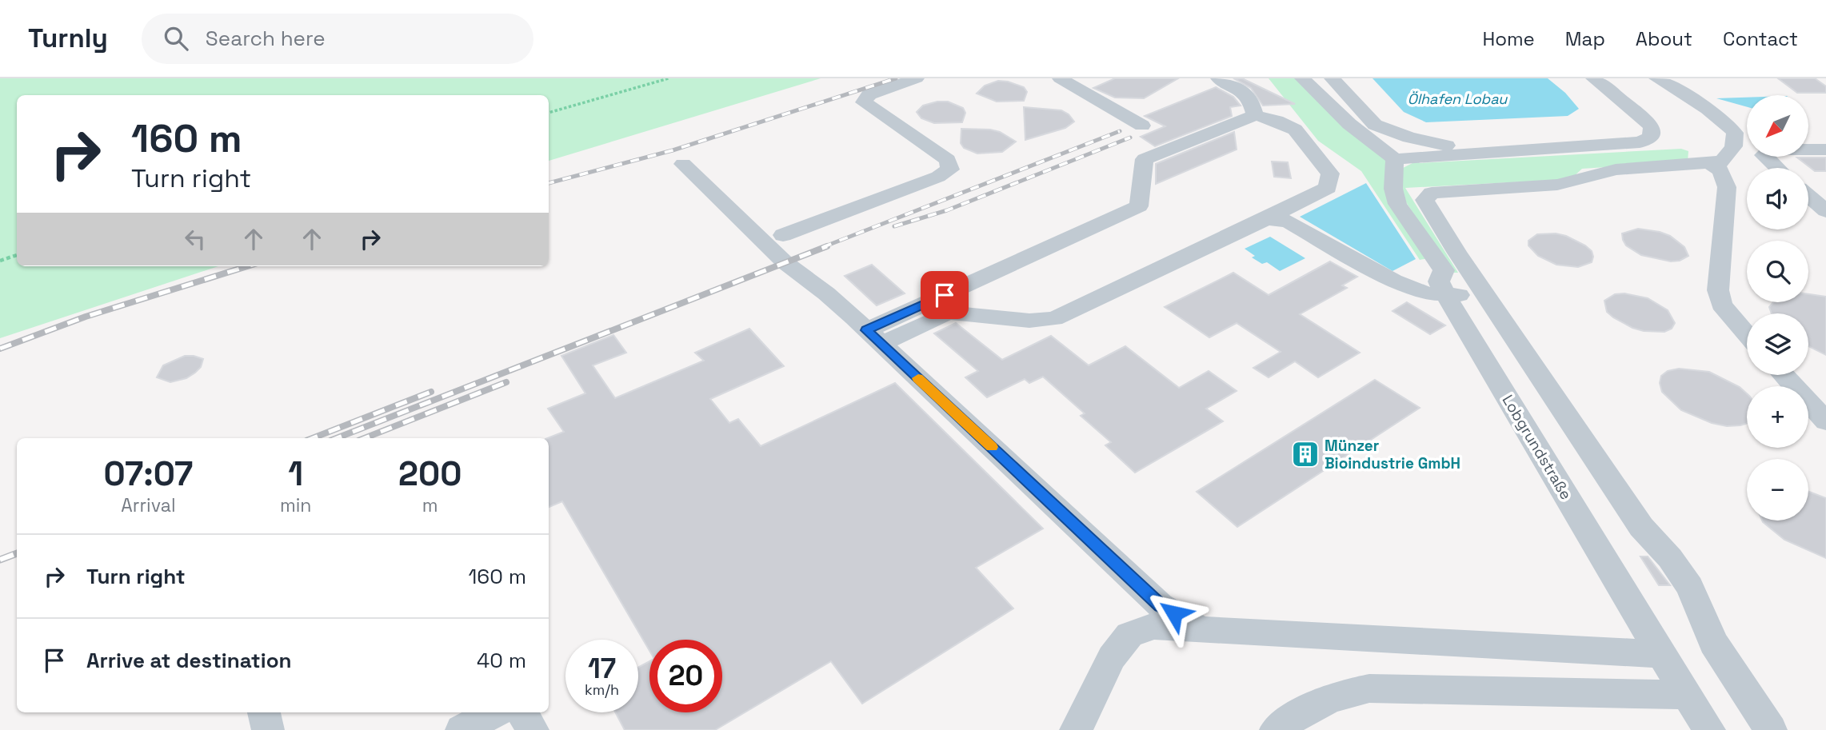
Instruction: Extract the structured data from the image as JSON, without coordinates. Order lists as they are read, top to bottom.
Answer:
{
  "streets": {
    "street": ["Lobgrundstraße"]
  },
  "water": ["Ölhafen Lobau"],
  "places": {
    "building": ["Münzer Bioindustrie GmbH"]
  },
  "north": "bottom left",
  "page": {
    "header": "Turnly",
    "search": "Search here",
    "nav": [
      "Home",
      "Map",
      "About",
      "Contact"
    ],
    "map_buttons": ["+", "−"],
    "turn": ["160 m", "Turn right"],
    "eta": [
      "07:07",
      "Arrival",
      "1",
      "min",
      "200",
      "m"
    ],
    "list": [
      {
        "name": "Turn right",
        "value": "160 m"
      },
      {
        "name": "Arrive at destination",
        "value": "40 m"
      }
    ],
    "speed": "17 km/h",
    "limit": "20"
  }
}
